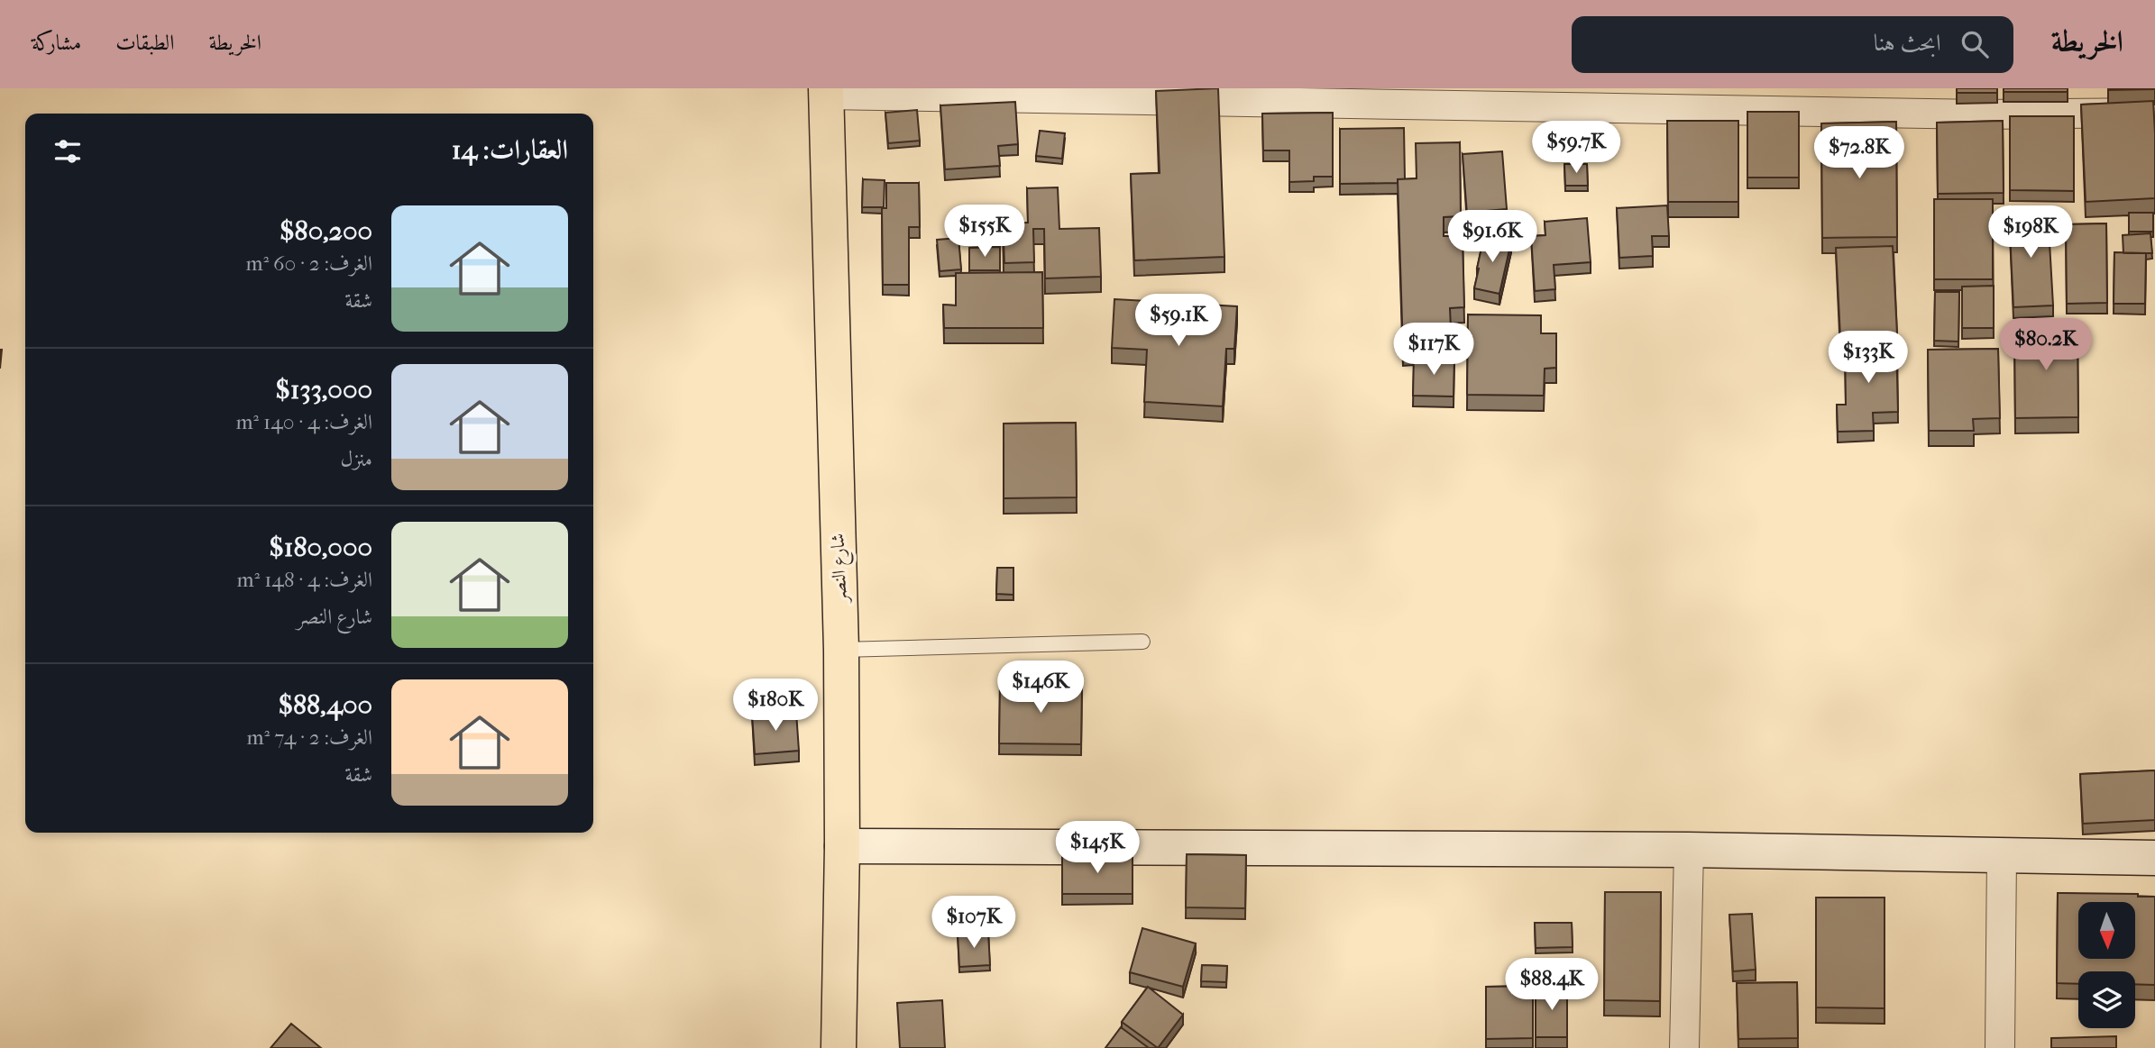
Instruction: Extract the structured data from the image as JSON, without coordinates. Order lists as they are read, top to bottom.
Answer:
{
  "streets": {
    "main road": ["شارع النصر"]
  },
  "north": "bottom",
  "page": {
    "header": "الخريطة",
    "search": "ابحث هنا",
    "nav": ["الخريطة", "الطبقات", "مشاركة"],
    "heading": "العقارات: 14",
    "price": [
      "$59.7K",
      "$72.8K",
      "$155K",
      "$198K",
      "$91.6K",
      "$59.1K",
      "$80.2K",
      "$117K",
      "$133K",
      "$146K",
      "$180K",
      "$145K",
      "$107K",
      "$88.4K"
    ],
    "list": [
      {
        "name": "$80,200",
        "note": "الغرف: 2 · 60 m² · شقة"
      },
      {
        "name": "$133,000",
        "note": "الغرف: 4 · 140 m² · منزل"
      },
      {
        "name": "$180,000",
        "note": "الغرف: 4 · 148 m² · شارع النصر"
      },
      {
        "name": "$88,400",
        "note": "الغرف: 2 · 74 m² · شقة"
      }
    ]
  }
}
